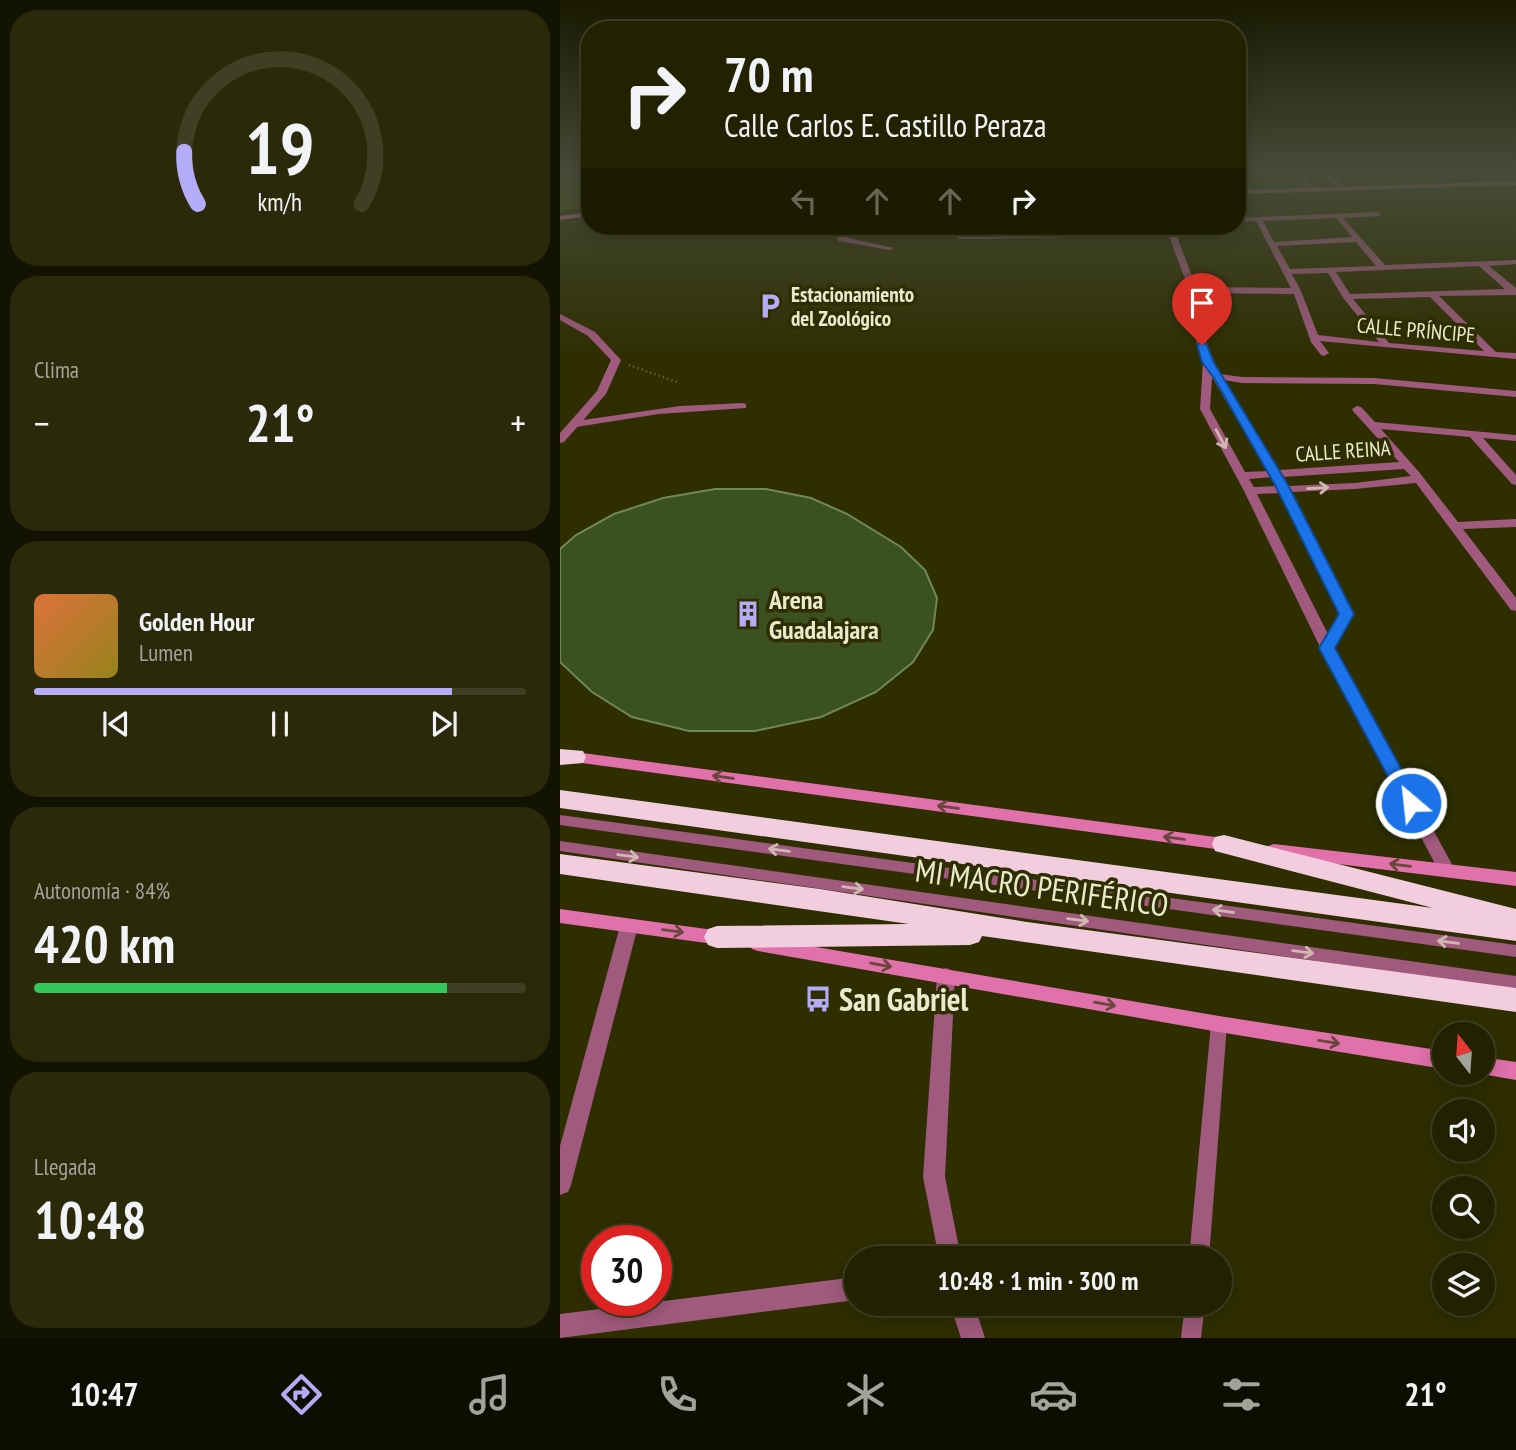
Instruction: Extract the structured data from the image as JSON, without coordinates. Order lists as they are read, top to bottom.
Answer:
{
  "streets": {
    "street": ["CALLE PRÍNCIPE", "CALLE REINA"],
    "lane": ["MI MACRO PERIFÉRICO"]
  },
  "places": {
    "parking": ["Estacionamiento del Zoológico"],
    "building": ["Arena Guadalajara"],
    "bus stop": ["San Gabriel"]
  },
  "north": "top",
  "page": {
    "turn": ["70 m", "Calle Carlos E. Castillo Peraza"],
    "tile": [
      "Clima",
      ["Autonomía · 84%", "420 km"],
      ["Llegada", "10:48"]
    ],
    "heat": ["−", "21°", "+"],
    "song": ["Golden Hour", "Lumen"],
    "limit": "30",
    "trip": "10:48 · 1 min · 300 m",
    "tabs": ["10:47", "21°"],
    "gauge": ["19", "km/h"]
  }
}
